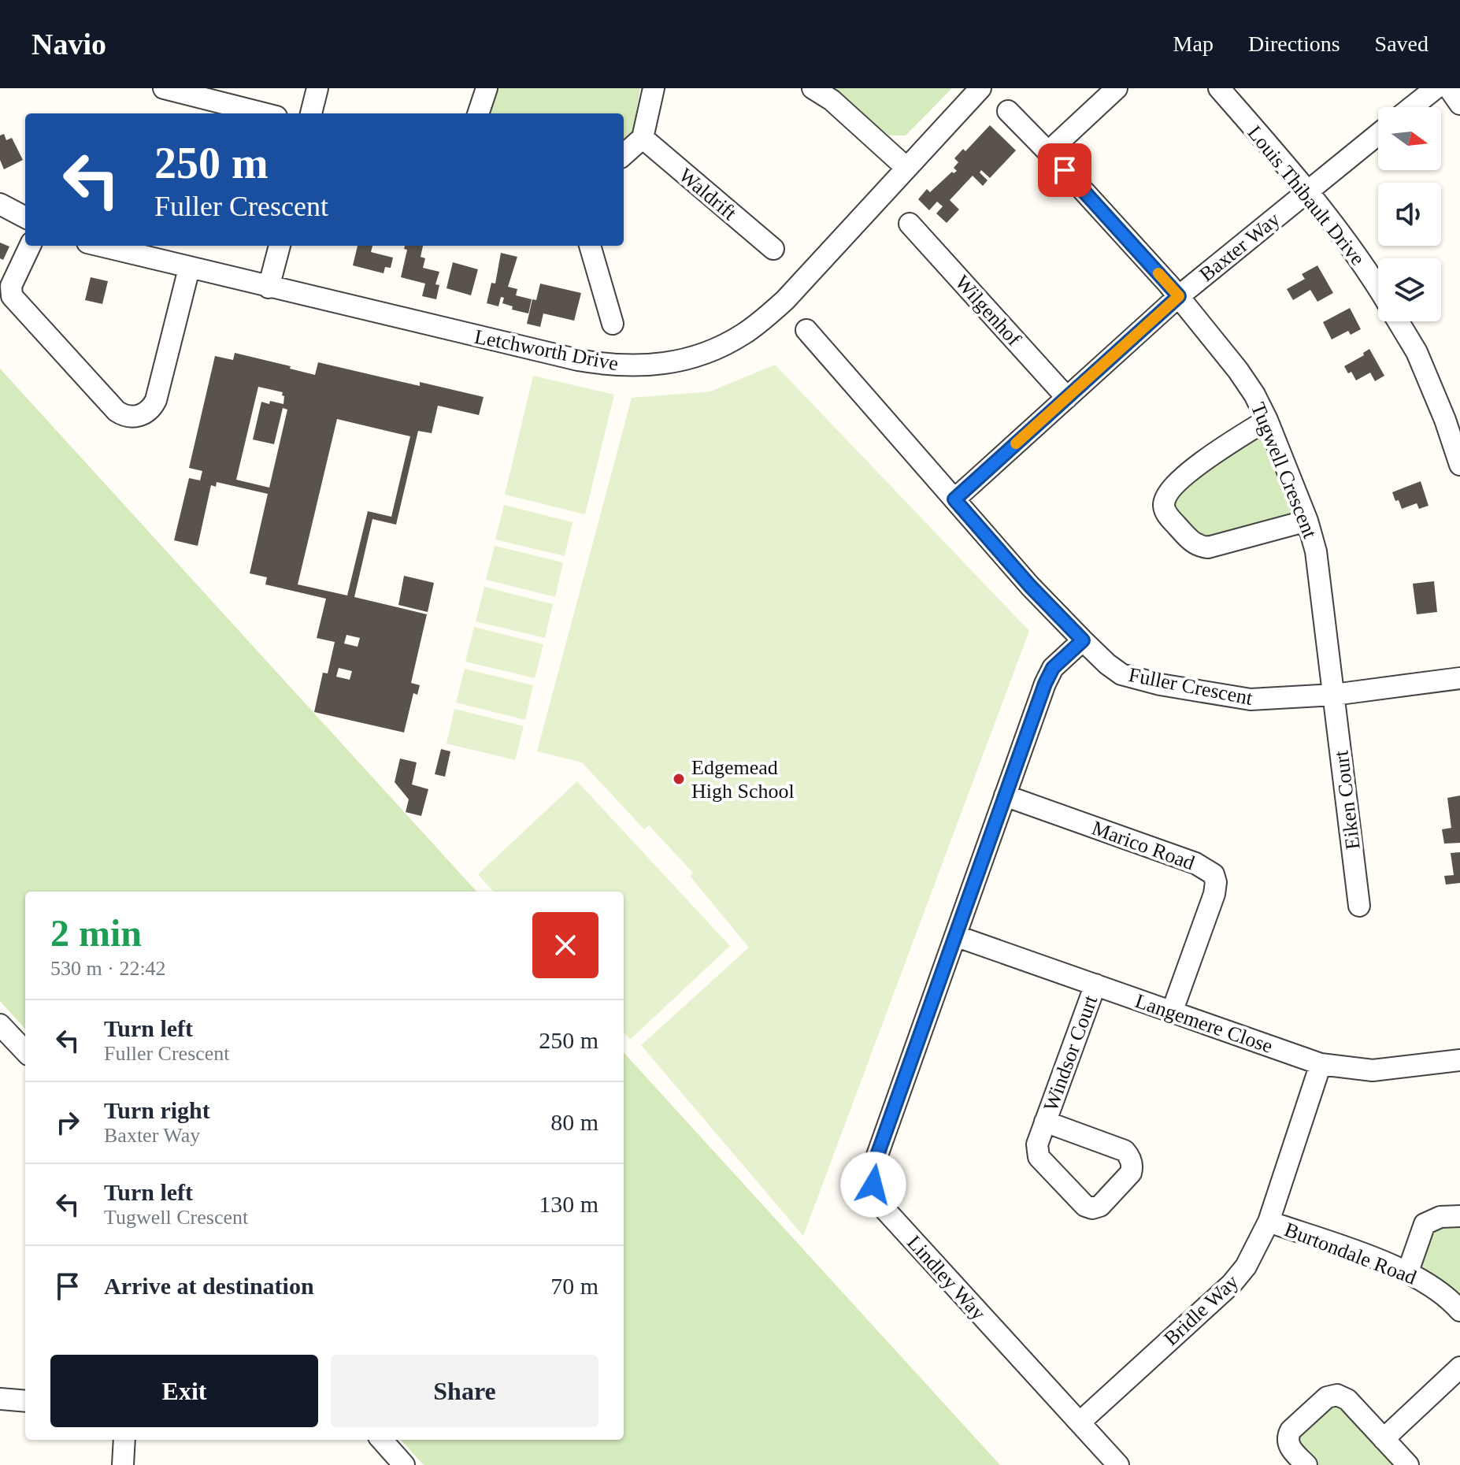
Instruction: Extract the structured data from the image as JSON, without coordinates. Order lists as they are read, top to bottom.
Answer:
{
  "streets": {
    "street": [
      "Waldrift",
      "Louis Thibault Drive",
      "Baxter Way",
      "Wilgenhof",
      "Letchworth Drive",
      "Tugwell Crescent",
      "Fuller Crescent",
      "Eiken Court",
      "Marico Road",
      "Langemere Close",
      "Windsor Court",
      "Burtondale Road",
      "Lindley Way",
      "Bridle Way"
    ]
  },
  "crossings": [
    ["Louis Thibault Drive", "Baxter Way"],
    ["Baxter Way", "Wilgenhof"],
    ["Baxter Way", "Tugwell Crescent"],
    ["Baxter Way", "Fuller Crescent"],
    ["Tugwell Crescent", "Fuller Crescent"],
    ["Tugwell Crescent", "Eiken Court"],
    ["Fuller Crescent", "Eiken Court"],
    ["Fuller Crescent", "Lindley Way"],
    ["Marico Road", "Langemere Close"],
    ["Marico Road", "Lindley Way"],
    ["Langemere Close", "Windsor Court"],
    ["Langemere Close", "Lindley Way"],
    ["Langemere Close", "Bridle Way"],
    ["Burtondale Road", "Bridle Way"],
    ["Lindley Way", "Bridle Way"]
  ],
  "places": ["Edgemead High School"],
  "north": "right",
  "page": {
    "header": "Navio",
    "nav": ["Map", "Directions", "Saved"],
    "turn": ["250 m", "Fuller Crescent"],
    "heading": ["2 min", "530 m · 22:42"],
    "list": [
      {
        "name": "Turn left",
        "note": "Fuller Crescent",
        "value": "250 m"
      },
      {
        "name": "Turn right",
        "note": "Baxter Way",
        "value": "80 m"
      },
      {
        "name": "Turn left",
        "note": "Tugwell Crescent",
        "value": "130 m"
      },
      {
        "name": "Arrive at destination",
        "value": "70 m"
      }
    ],
    "buttons": ["Exit", "Share"]
  }
}
